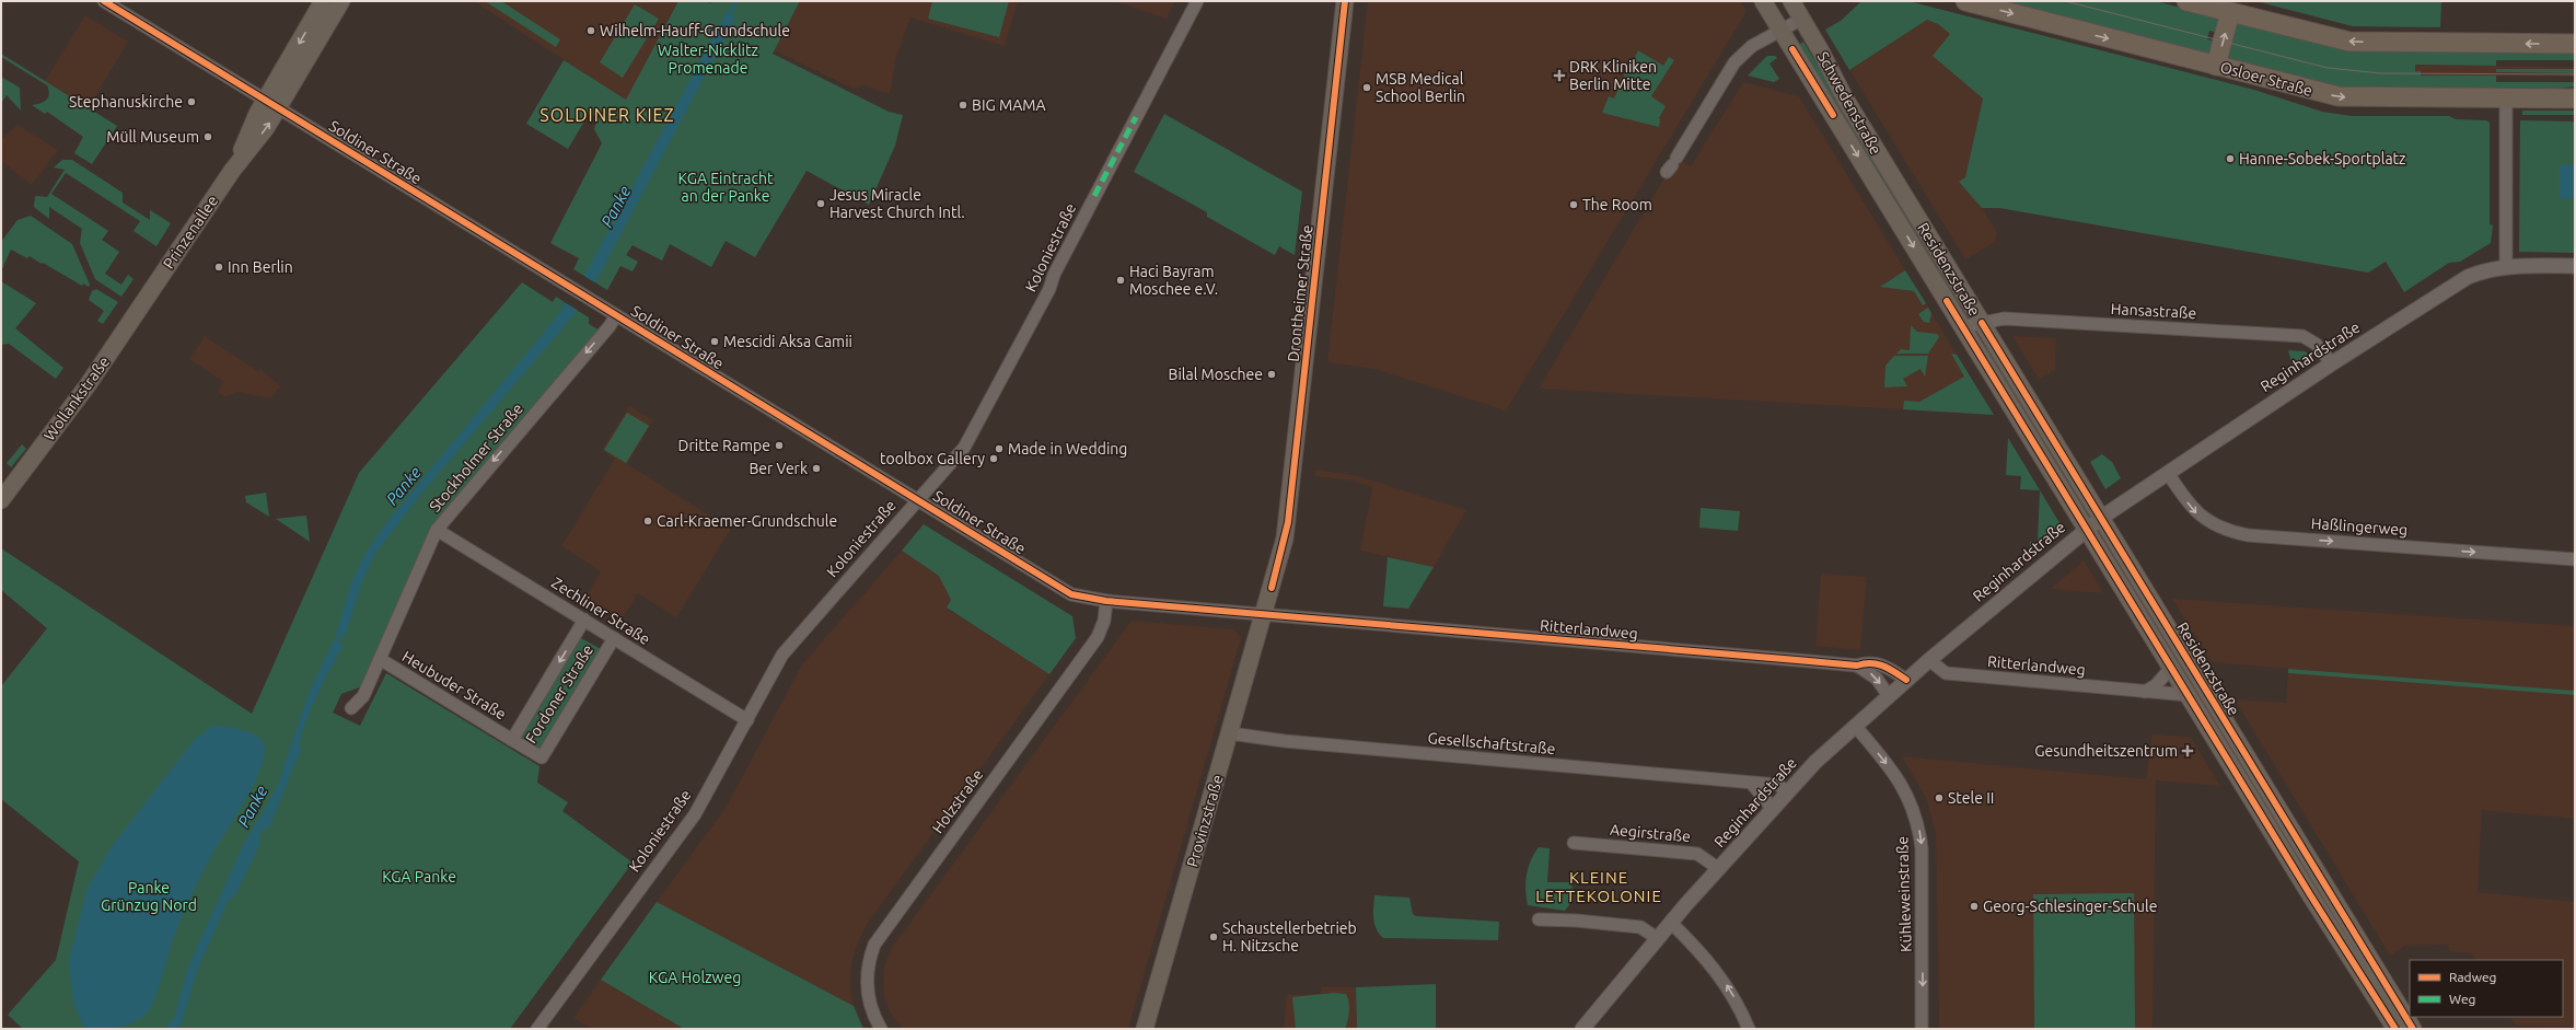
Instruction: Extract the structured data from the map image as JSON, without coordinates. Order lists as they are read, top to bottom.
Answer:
{
  "streets": {
    "main road": [
      "Osloer Straße",
      "Schwedenstraße",
      "Prinzenallee",
      "Residenzstraße",
      "Drontheimer Straße",
      "Wollankstraße",
      "Provinzstraße"
    ],
    "street": [
      "Soldiner Straße",
      "Koloniestraße",
      "Hansastraße",
      "Reginhardstraße",
      "Stockholmer Straße",
      "Haßlingerweg",
      "Zechliner Straße",
      "Ritterlandweg",
      "Heubuder Straße",
      "Fordoner Straße",
      "Gesellschaftstraße",
      "Holzstraße",
      "Aegirstraße",
      "Kühleweinstraße"
    ]
  },
  "crossings": [
    ["Schwedenstraße", "Residenzstraße"],
    ["Soldiner Straße", "Prinzenallee"],
    ["Soldiner Straße", "Koloniestraße"],
    ["Soldiner Straße", "Drontheimer Straße"],
    ["Soldiner Straße", "Stockholmer Straße"],
    ["Soldiner Straße", "Ritterlandweg"],
    ["Soldiner Straße", "Holzstraße"],
    ["Soldiner Straße", "Provinzstraße"],
    ["Prinzenallee", "Wollankstraße"],
    ["Koloniestraße", "Zechliner Straße"],
    ["Residenzstraße", "Hansastraße"],
    ["Residenzstraße", "Reginhardstraße"],
    ["Residenzstraße", "Ritterlandweg"],
    ["Drontheimer Straße", "Ritterlandweg"],
    ["Drontheimer Straße", "Provinzstraße"],
    ["Hansastraße", "Reginhardstraße"],
    ["Reginhardstraße", "Haßlingerweg"],
    ["Reginhardstraße", "Ritterlandweg"],
    ["Reginhardstraße", "Gesellschaftstraße"],
    ["Reginhardstraße", "Aegirstraße"],
    ["Reginhardstraße", "Kühleweinstraße"],
    ["Stockholmer Straße", "Zechliner Straße"],
    ["Stockholmer Straße", "Heubuder Straße"],
    ["Zechliner Straße", "Fordoner Straße"],
    ["Ritterlandweg", "Provinzstraße"],
    ["Heubuder Straße", "Fordoner Straße"],
    ["Gesellschaftstraße", "Provinzstraße"]
  ],
  "one_way": [
    "Stockholmer Straße",
    "Haßlingerweg",
    "Fordoner Straße",
    "Kühleweinstraße"
  ],
  "districts": ["SOLDINER KIEZ", "KLEINE LETTEKOLONIE"],
  "water": ["Panke"],
  "parks": [
    "Walter-Nicklitz Promenade",
    "KGA Eintracht an der Panke",
    "KGA Panke",
    "Panke Grünzug Nord",
    "KGA Holzweg"
  ],
  "places": {
    "other": [
      "Wilhelm-Hauff-Grundschule",
      "MSB Medical School Berlin",
      "Stephanuskirche",
      "BIG MAMA",
      "Müll Museum",
      "Hanne-Sobek-Sportplatz",
      "Jesus Miracle Harvest Church Intl.",
      "The Room",
      "Inn Berlin",
      "Haci Bayram Moschee e.V.",
      "Mescidi Aksa Camii",
      "Bilal Moschee",
      "Dritte Rampe",
      "Made in Wedding",
      "toolbox Gallery",
      "Ber Verk",
      "Carl-Kraemer-Grundschule",
      "Stele II",
      "Georg-Schlesinger-Schule",
      "Schaustellerbetrieb H. Nitzsche"
    ],
    "health": ["DRK Kliniken Berlin Mitte", "Gesundheitszentrum"]
  },
  "legend": ["Radweg", "Weg"]
}
